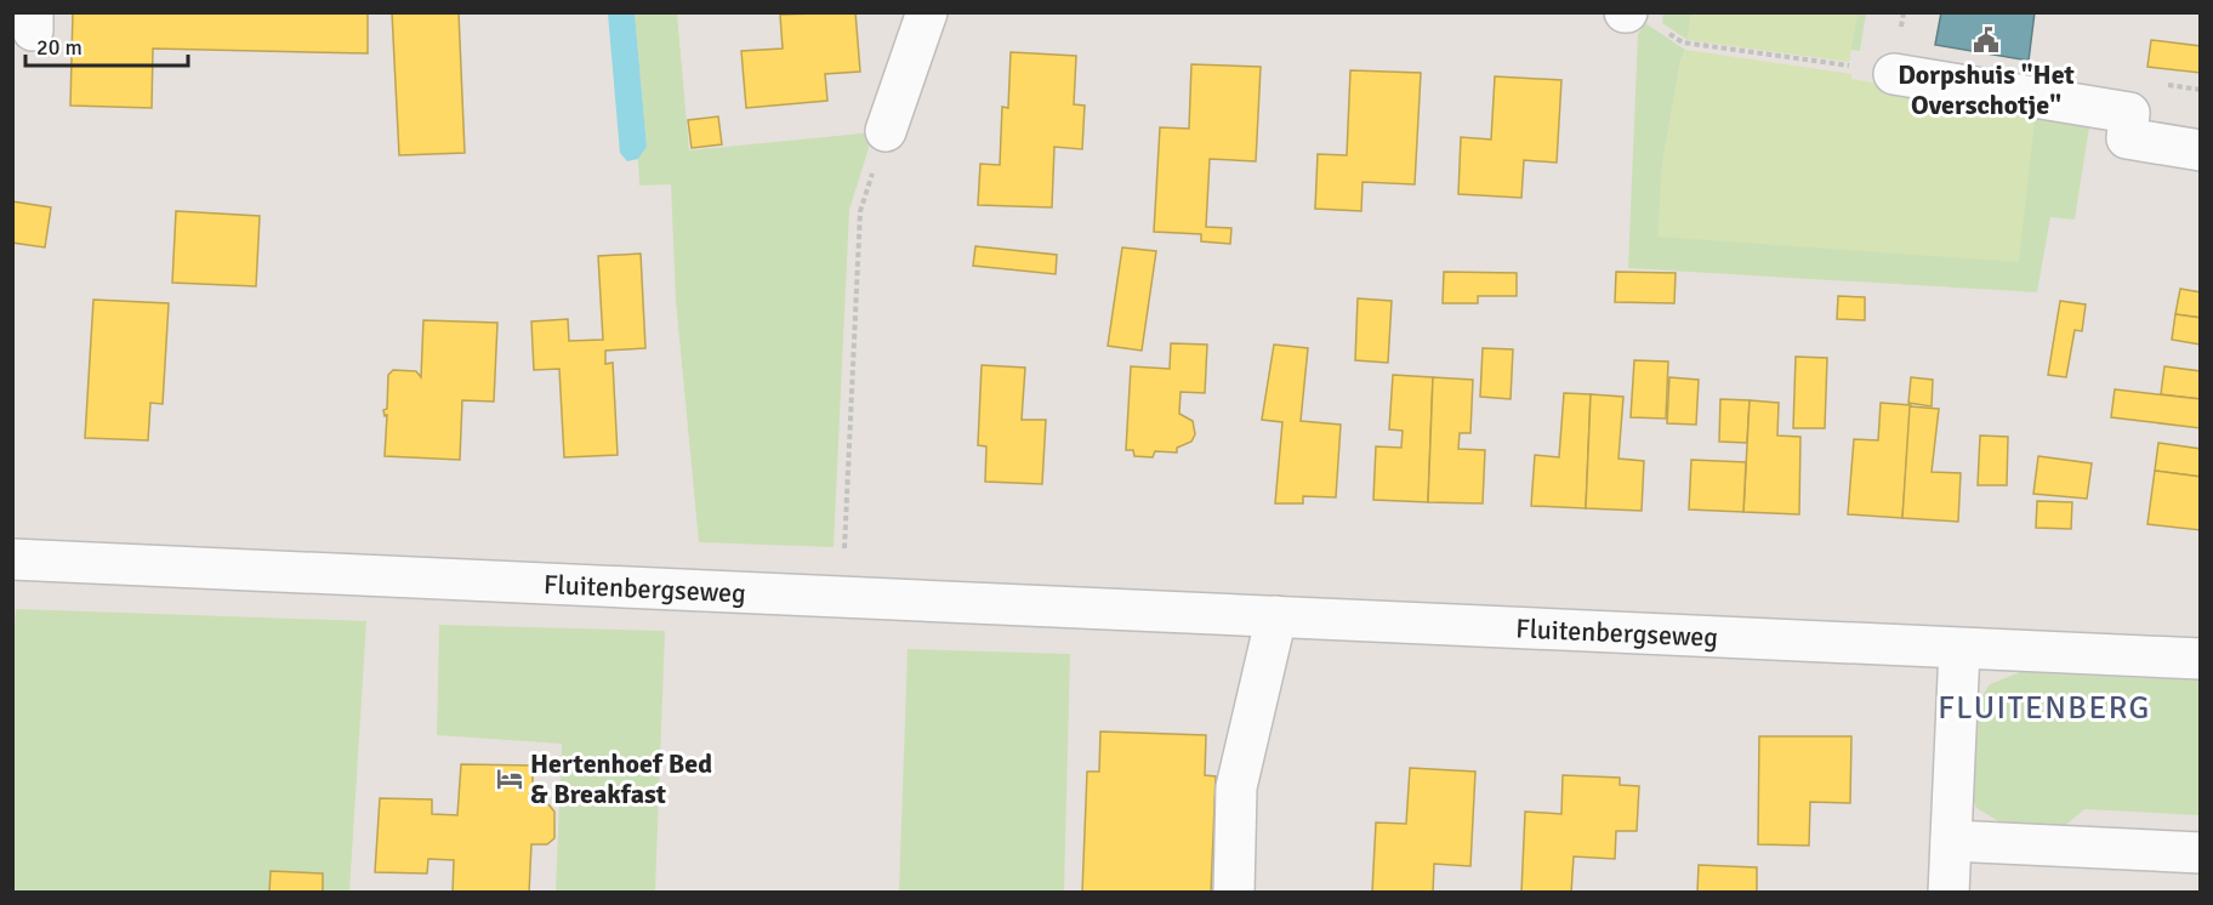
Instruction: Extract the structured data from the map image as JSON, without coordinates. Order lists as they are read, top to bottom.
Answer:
{
  "streets": {
    "street": ["Fluitenbergseweg"]
  },
  "districts": ["FLUITENBERG"],
  "places": {
    "public building": ["Dorpshuis \"Het Overschotje\""],
    "hotel": ["Hertenhoef Bed & Breakfast"]
  },
  "scale_bar": "20 m"
}
